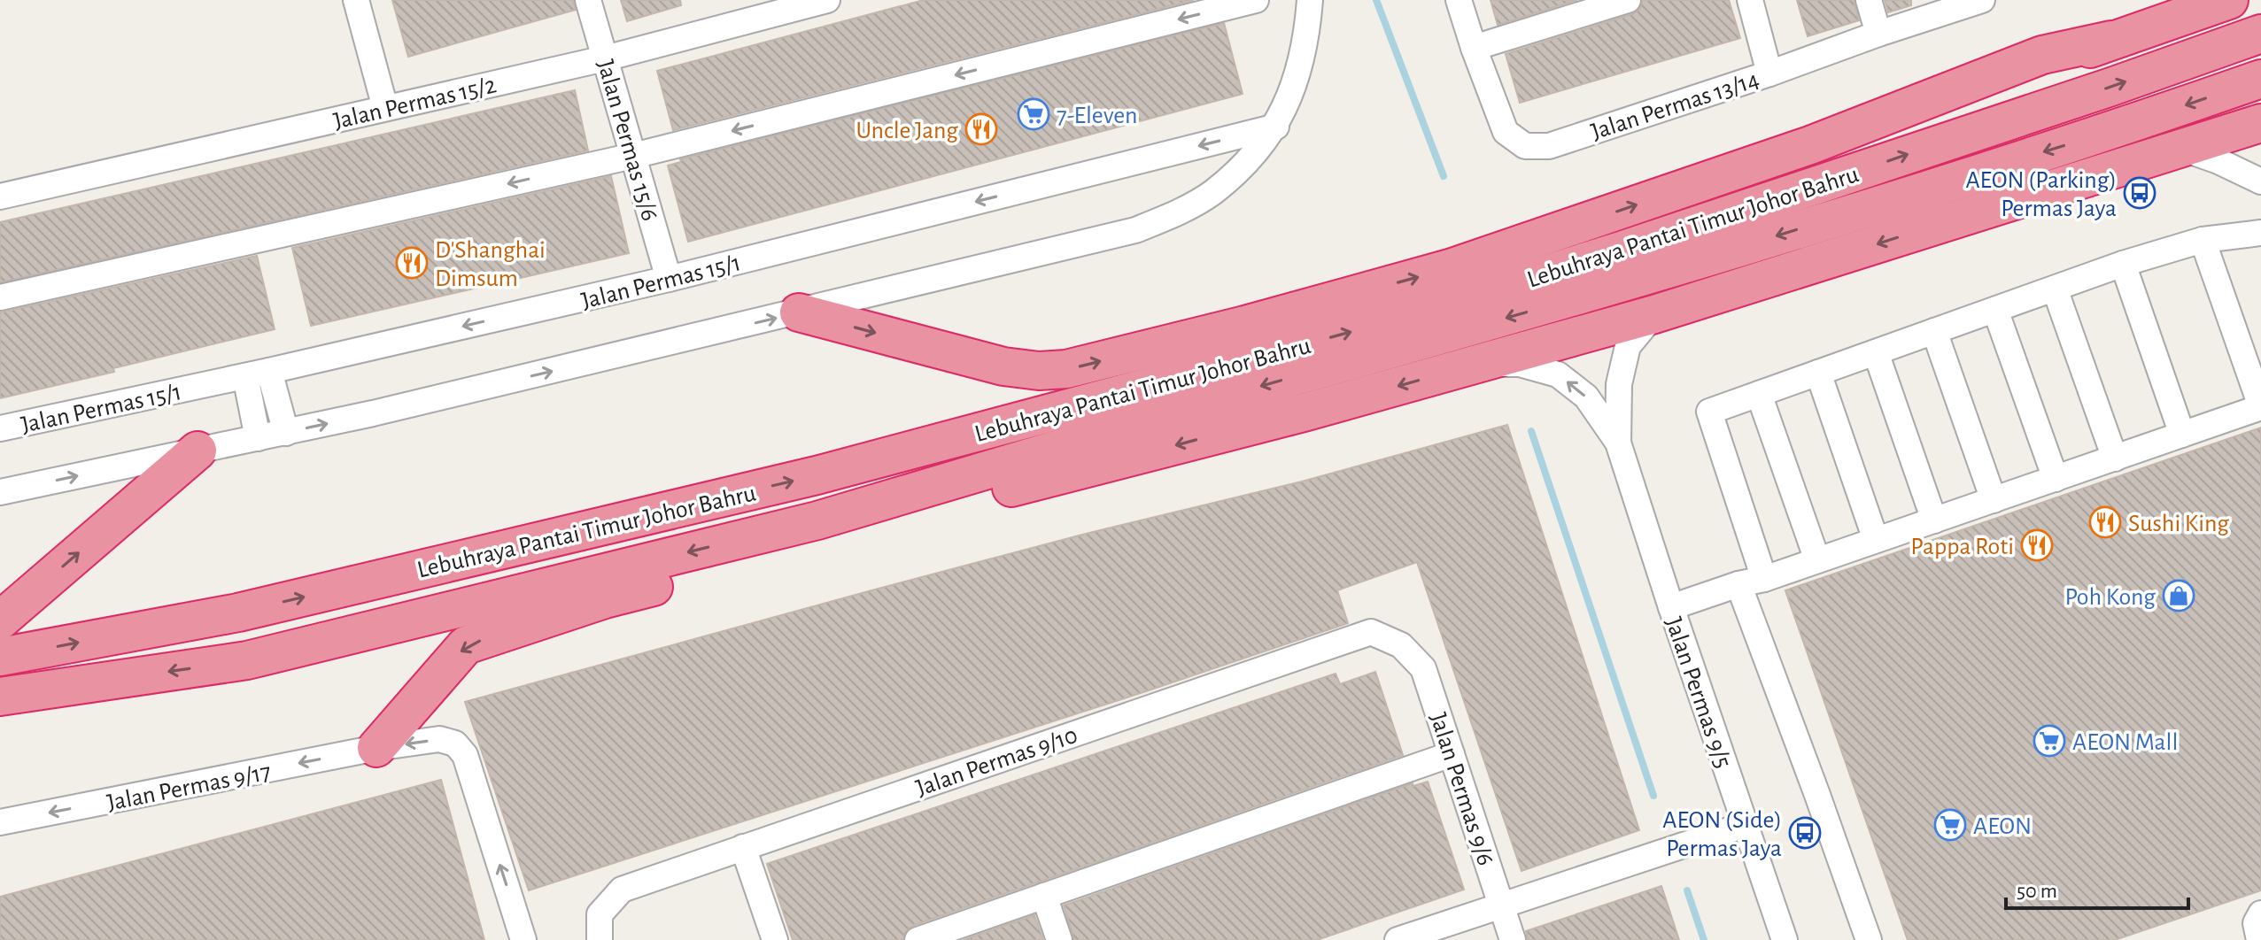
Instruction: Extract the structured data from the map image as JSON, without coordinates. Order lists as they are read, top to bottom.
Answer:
{
  "streets": {
    "highway": ["Lebuhraya Pantai Timur Johor Bahru"],
    "street": [
      "Jalan Permas 15/2",
      "Jalan Permas 13/14",
      "Jalan Permas 15/6",
      "Jalan Permas 15/1",
      "Jalan Permas 9/5",
      "Jalan Permas 9/10",
      "Jalan Permas 9/17",
      "Jalan Permas 9/6"
    ]
  },
  "crossings": [
    ["Jalan Permas 15/2", "Jalan Permas 15/6"],
    ["Jalan Permas 15/6", "Jalan Permas 15/1"],
    ["Jalan Permas 9/10", "Jalan Permas 9/6"]
  ],
  "places": {
    "supermarket": ["7-Eleven", "AEON Mall", "AEON"],
    "restaurant": [
      "Uncle Jang",
      "D'Shanghai Dimsum",
      "Sushi King",
      "Pappa Roti"
    ],
    "bus stop": ["AEON (Parking) Permas Jaya", "AEON (Side) Permas Jaya"],
    "shop": ["Poh Kong"]
  },
  "scale_bar": "50 m"
}
